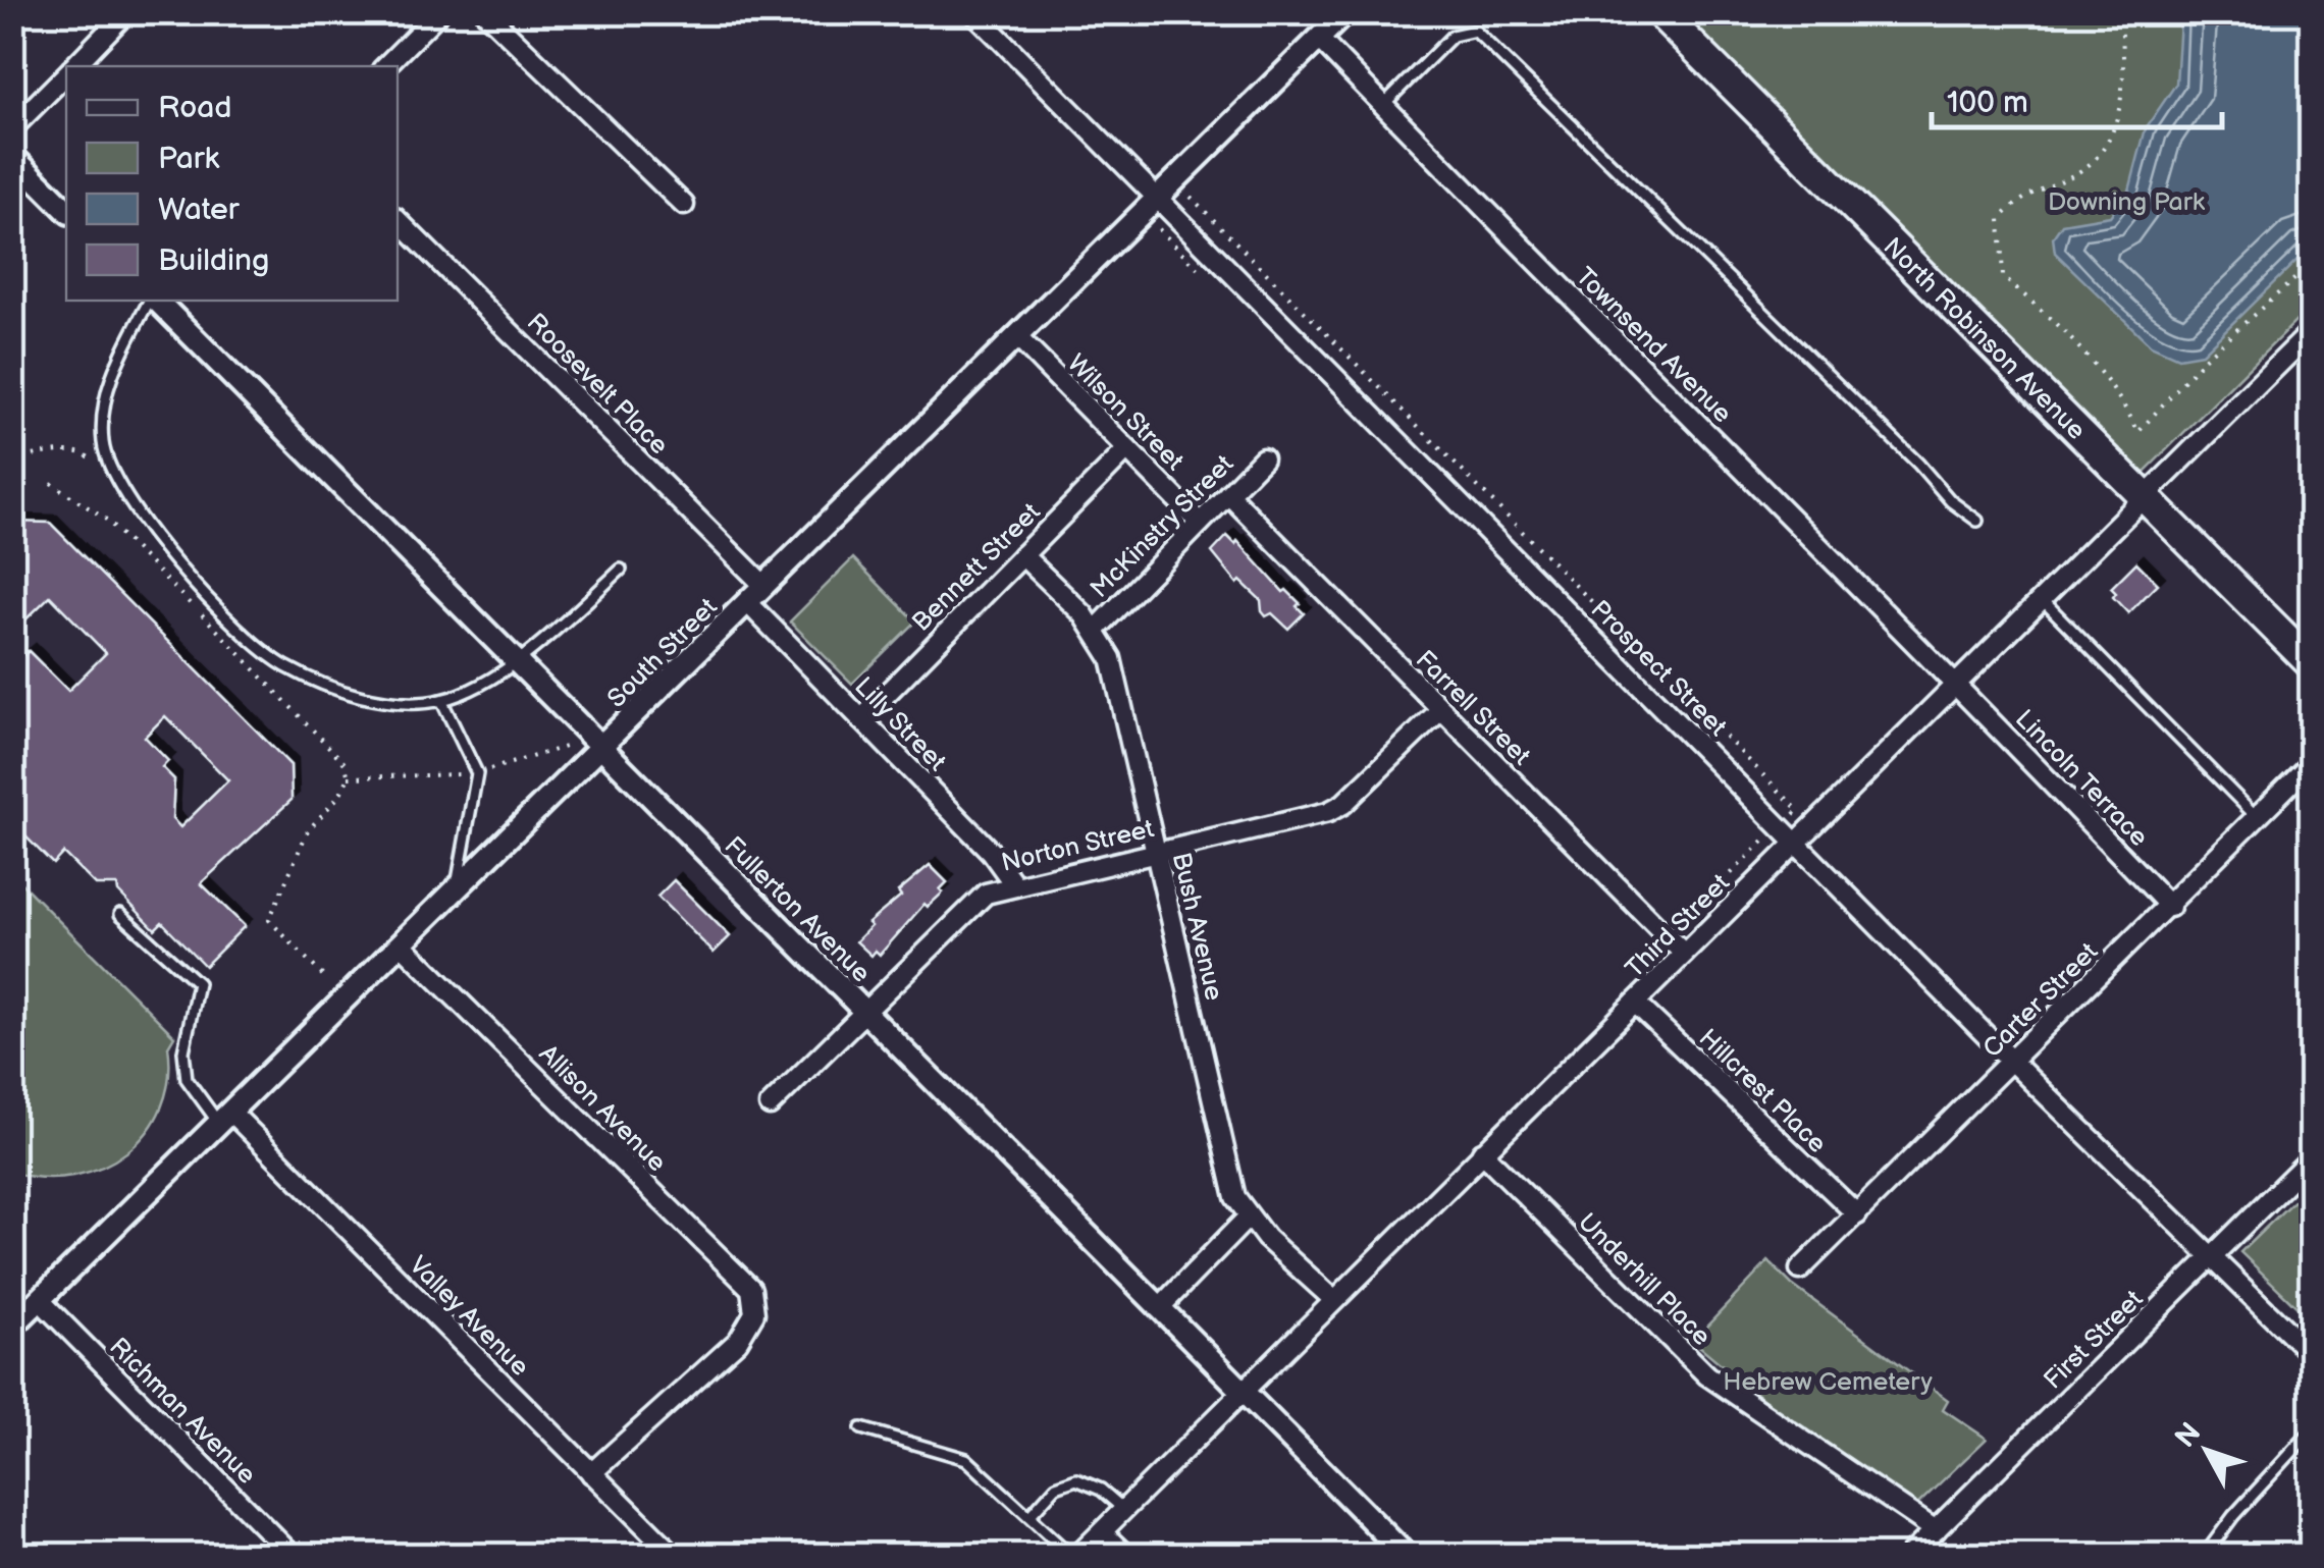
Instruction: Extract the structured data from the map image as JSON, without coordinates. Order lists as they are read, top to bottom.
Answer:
{
  "streets": {
    "highway": ["North Robinson Avenue"],
    "street": [
      "Townsend Avenue",
      "Roosevelt Place",
      "Wilson Street",
      "McKinstry Street",
      "Bennett Street",
      "South Street",
      "Prospect Street",
      "Farrell Street",
      "Lilly Street",
      "Lincoln Terrace",
      "Norton Street",
      "Fullerton Avenue",
      "Third Street",
      "Bush Avenue",
      "Carter Street",
      "Hillcrest Place",
      "Allison Avenue",
      "Underhill Place",
      "Valley Avenue",
      "First Street",
      "Richman Avenue"
    ]
  },
  "crossings": [
    ["North Robinson Avenue", "Third Street"],
    ["Townsend Avenue", "South Street"],
    ["Townsend Avenue", "Lincoln Terrace"],
    ["Townsend Avenue", "Third Street"],
    ["Roosevelt Place", "South Street"],
    ["Wilson Street", "McKinstry Street"],
    ["Wilson Street", "Bennett Street"],
    ["Wilson Street", "South Street"],
    ["McKinstry Street", "Farrell Street"],
    ["McKinstry Street", "Bush Avenue"],
    ["Bennett Street", "Lilly Street"],
    ["Bennett Street", "Bush Avenue"],
    ["South Street", "Prospect Street"],
    ["South Street", "Lilly Street"],
    ["South Street", "Fullerton Avenue"],
    ["South Street", "Allison Avenue"],
    ["South Street", "Valley Avenue"],
    ["South Street", "Richman Avenue"],
    ["Prospect Street", "Third Street"],
    ["Prospect Street", "Carter Street"],
    ["Prospect Street", "First Street"],
    ["Farrell Street", "Norton Street"],
    ["Farrell Street", "Third Street"],
    ["Lilly Street", "Norton Street"],
    ["Lincoln Terrace", "Third Street"],
    ["Lincoln Terrace", "Carter Street"],
    ["Norton Street", "Fullerton Avenue"],
    ["Norton Street", "Bush Avenue"],
    ["Fullerton Avenue", "Third Street"],
    ["Third Street", "Bush Avenue"],
    ["Third Street", "Hillcrest Place"],
    ["Third Street", "Underhill Place"],
    ["Carter Street", "Hillcrest Place"],
    ["Allison Avenue", "Valley Avenue"],
    ["Underhill Place", "First Street"]
  ],
  "parks": ["Downing Park", "Hebrew Cemetery"],
  "legend": [
    "Road",
    "Park",
    "Water",
    "Building"
  ],
  "scale_bar": "100 m",
  "north": "top left"
}
